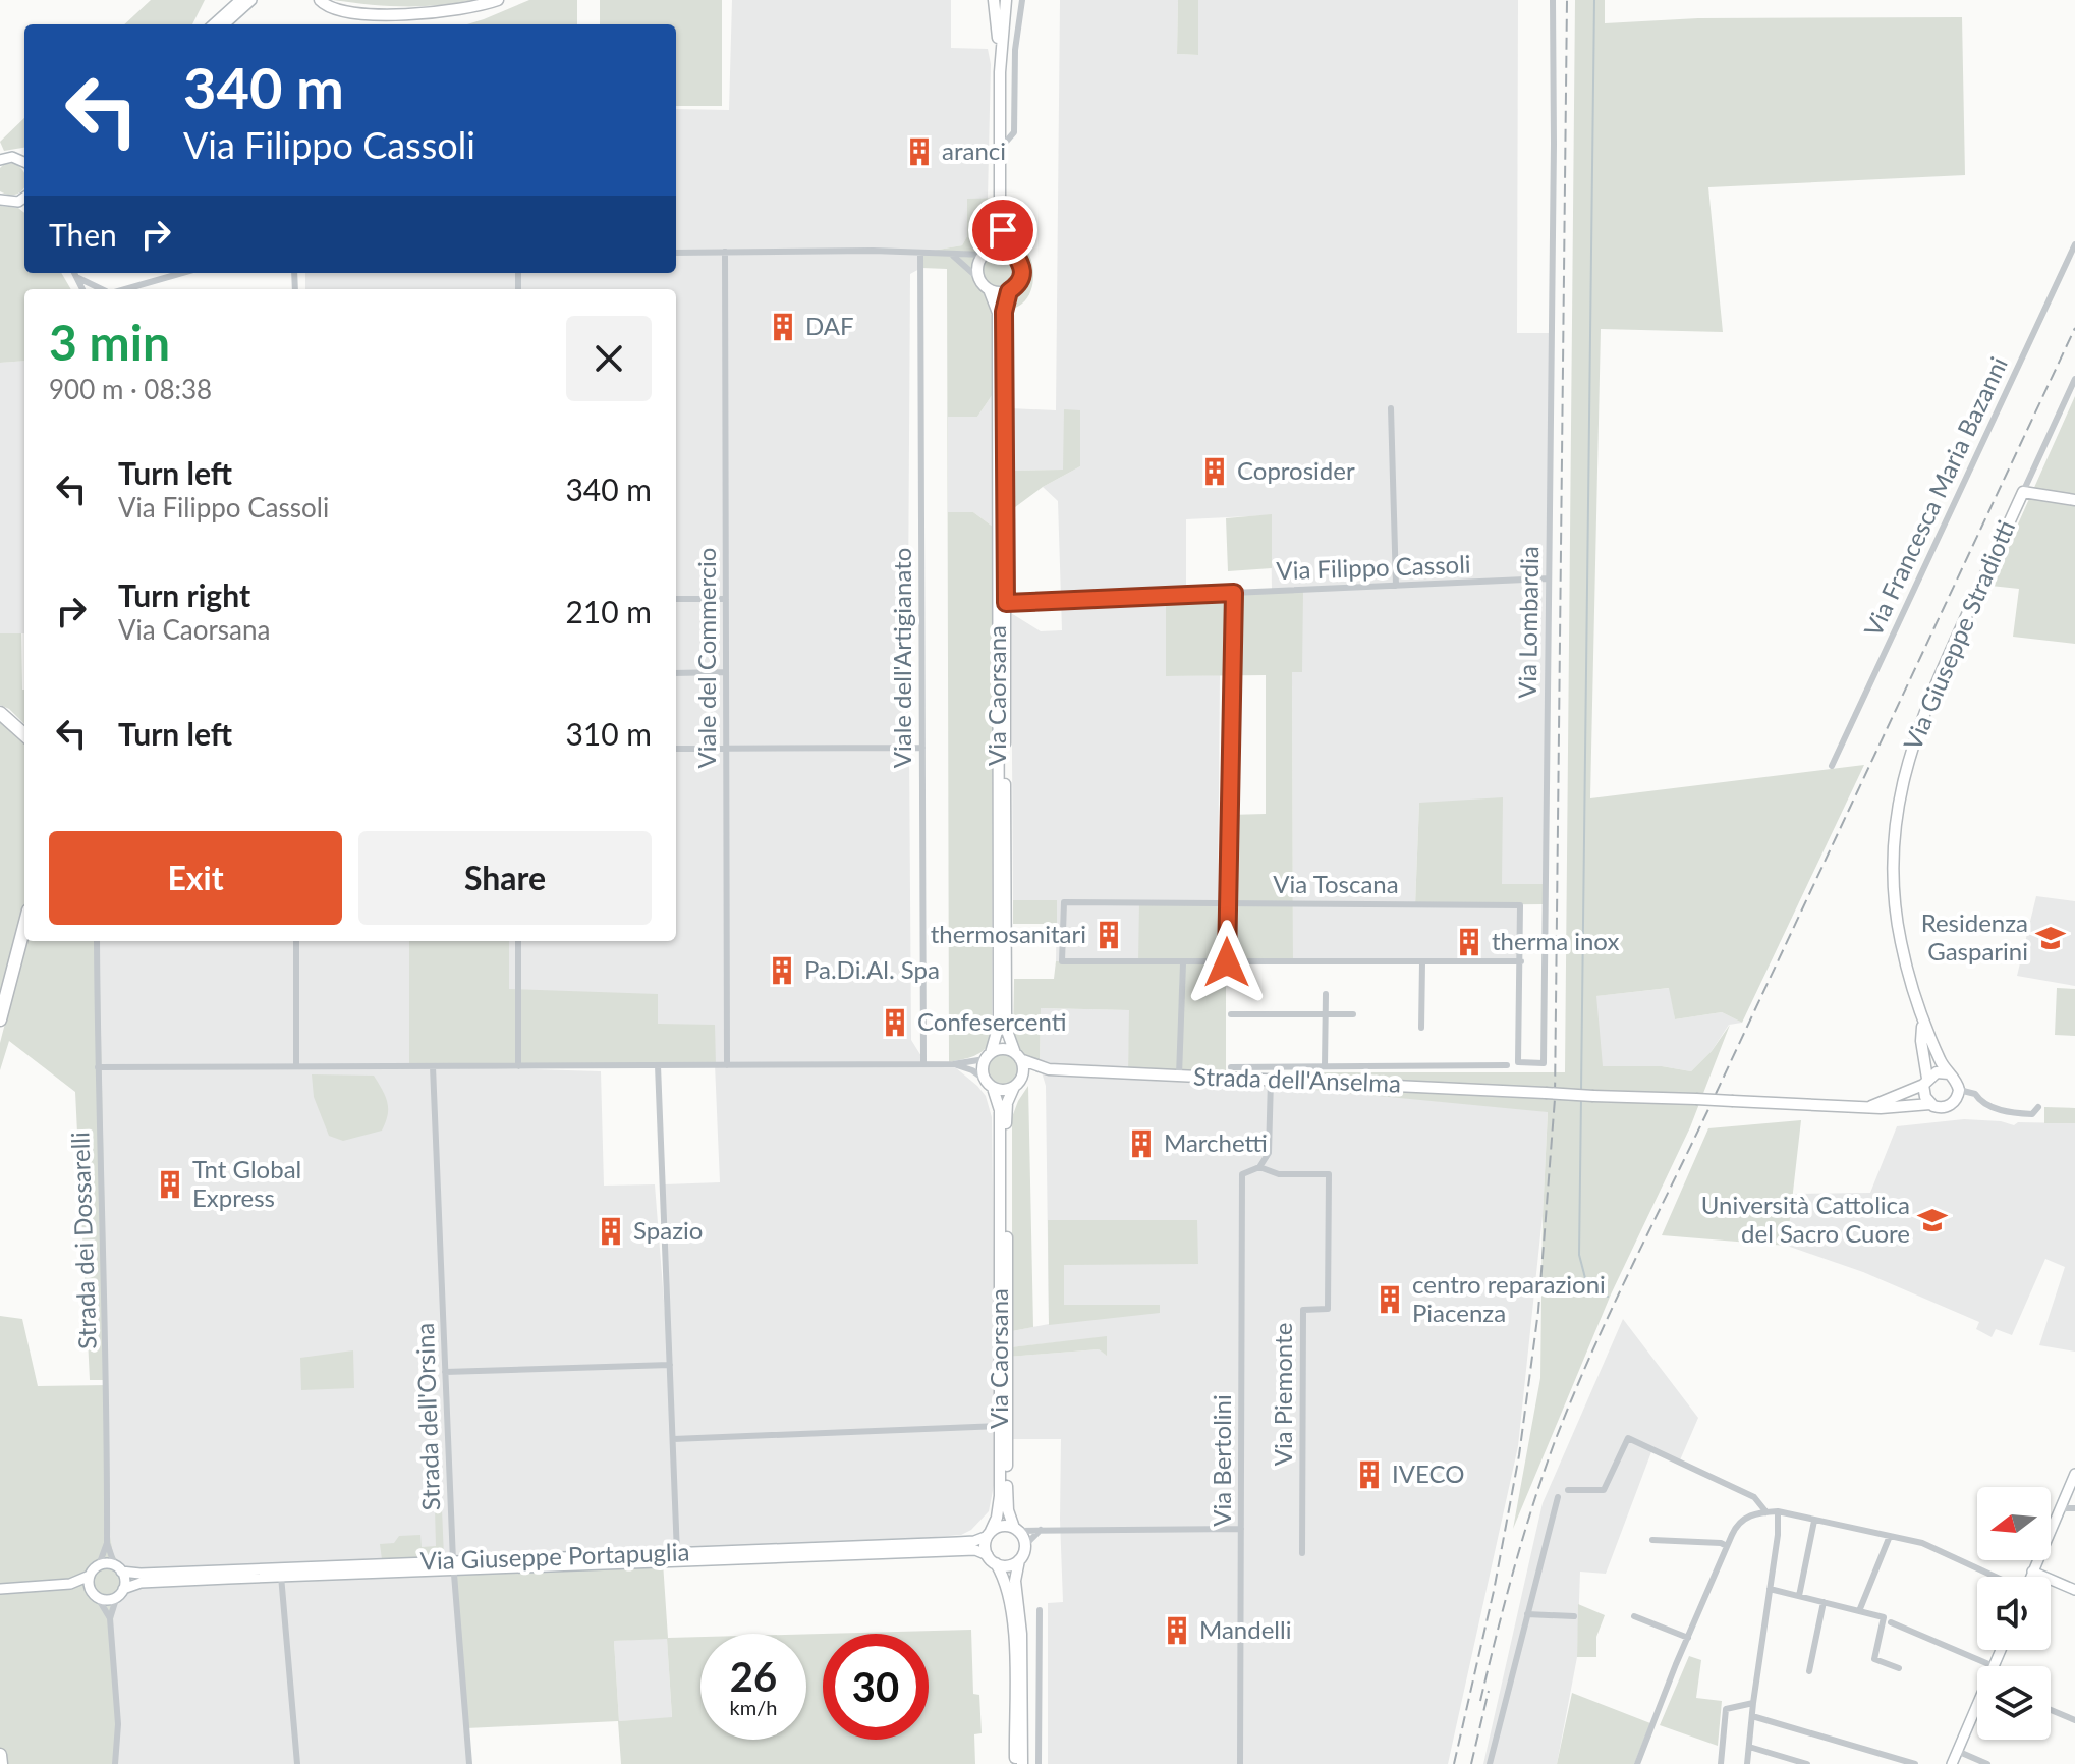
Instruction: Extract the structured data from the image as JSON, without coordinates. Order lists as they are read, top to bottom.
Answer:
{
  "streets": {
    "main road": [
      "Via Giuseppe Stradiotti",
      "Via Caorsana",
      "Strada dell'Anselma",
      "Via Giuseppe Portapuglia"
    ],
    "street": [
      "Via Francesca Maria Bazanni",
      "Via Filippo Cassoli",
      "Via Lombardia",
      "Viale del Commercio",
      "Viale dell'Artigianato",
      "Via Toscana",
      "Strada dei Dossarelli",
      "Via Piemonte",
      "Strada dell'Orsina",
      "Via Bertolini"
    ]
  },
  "crossings": [
    ["Via Filippo Cassoli", "Via Lombardia"],
    ["Via Filippo Cassoli", "Via Caorsana"],
    ["Via Lombardia", "Via Toscana"],
    ["Via Caorsana", "Strada dell'Anselma"],
    ["Via Caorsana", "Via Giuseppe Portapuglia"],
    ["Strada dei Dossarelli", "Via Giuseppe Portapuglia"],
    ["Via Piemonte", "Via Bertolini"],
    ["Strada dell'Orsina", "Via Giuseppe Portapuglia"]
  ],
  "places": {
    "building": [
      "aranci",
      "DAF",
      "Coprosider",
      "thermosanitari",
      "therma inox",
      "Pa.Di.Al. Spa",
      "Confesercenti",
      "Marchetti",
      "Tnt Global Express",
      "Spazio",
      "centro reparazioni Piacenza",
      "IVECO",
      "Mandelli"
    ],
    "school or university": ["Residenza Gasparini", "Università Cattolica del Sacro Cuore"]
  },
  "north": "left",
  "page": {
    "turn": ["340 m", "Via Filippo Cassoli"],
    "then": "Then",
    "heading": ["3 min", "900 m · 08:38"],
    "list": [
      {
        "name": "Turn left",
        "note": "Via Filippo Cassoli",
        "value": "340 m"
      },
      {
        "name": "Turn right",
        "note": "Via Caorsana",
        "value": "210 m"
      },
      {
        "name": "Turn left",
        "value": "310 m"
      }
    ],
    "buttons": ["Exit", "Share"],
    "speed": "26 km/h",
    "limit": "30"
  }
}
